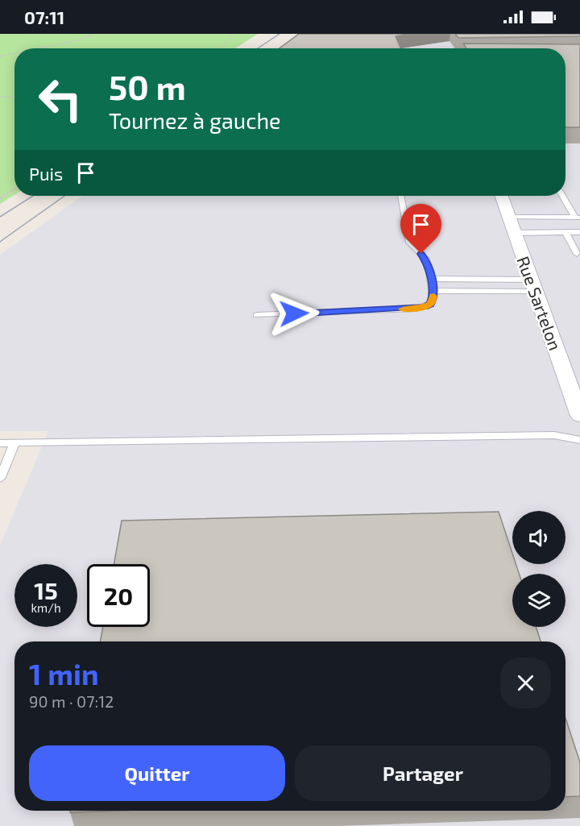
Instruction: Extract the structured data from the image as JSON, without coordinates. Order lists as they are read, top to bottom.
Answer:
{
  "streets": {
    "street": ["Rue Sartelon"]
  },
  "page": {
    "status": "07:11",
    "turn": ["50 m", "Tournez à gauche"],
    "then": "Puis",
    "speed": "15 km/h",
    "limit": "20",
    "heading": ["1 min", "90 m · 07:12"],
    "buttons": ["Quitter", "Partager"]
  }
}
